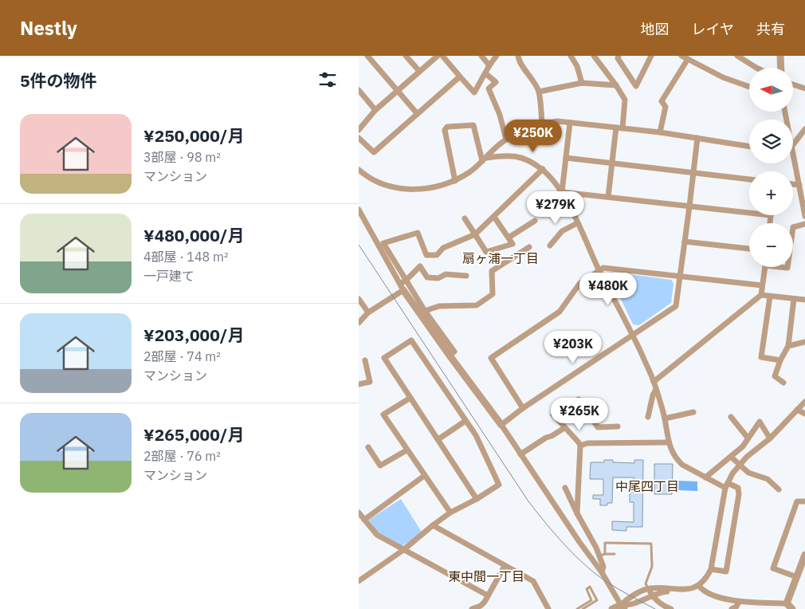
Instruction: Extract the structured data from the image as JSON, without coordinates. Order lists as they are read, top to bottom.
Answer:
{
  "districts": ["扇ヶ浦一丁目", "中尾四丁目", "東中間一丁目"],
  "north": "left",
  "page": {
    "header": "Nestly",
    "nav": ["地図", "レイヤ", "共有"],
    "heading": "5件の物件",
    "map_buttons": ["+", "−"],
    "list": [
      {
        "name": "¥250,000/月",
        "note": "3部屋 · 98 m² · マンション"
      },
      {
        "name": "¥480,000/月",
        "note": "4部屋 · 148 m² · 一戸建て"
      },
      {
        "name": "¥203,000/月",
        "note": "2部屋 · 74 m² · マンション"
      },
      {
        "name": "¥265,000/月",
        "note": "2部屋 · 76 m² · マンション"
      }
    ],
    "price": [
      "¥250K",
      "¥279K",
      "¥480K",
      "¥203K",
      "¥265K"
    ]
  }
}
